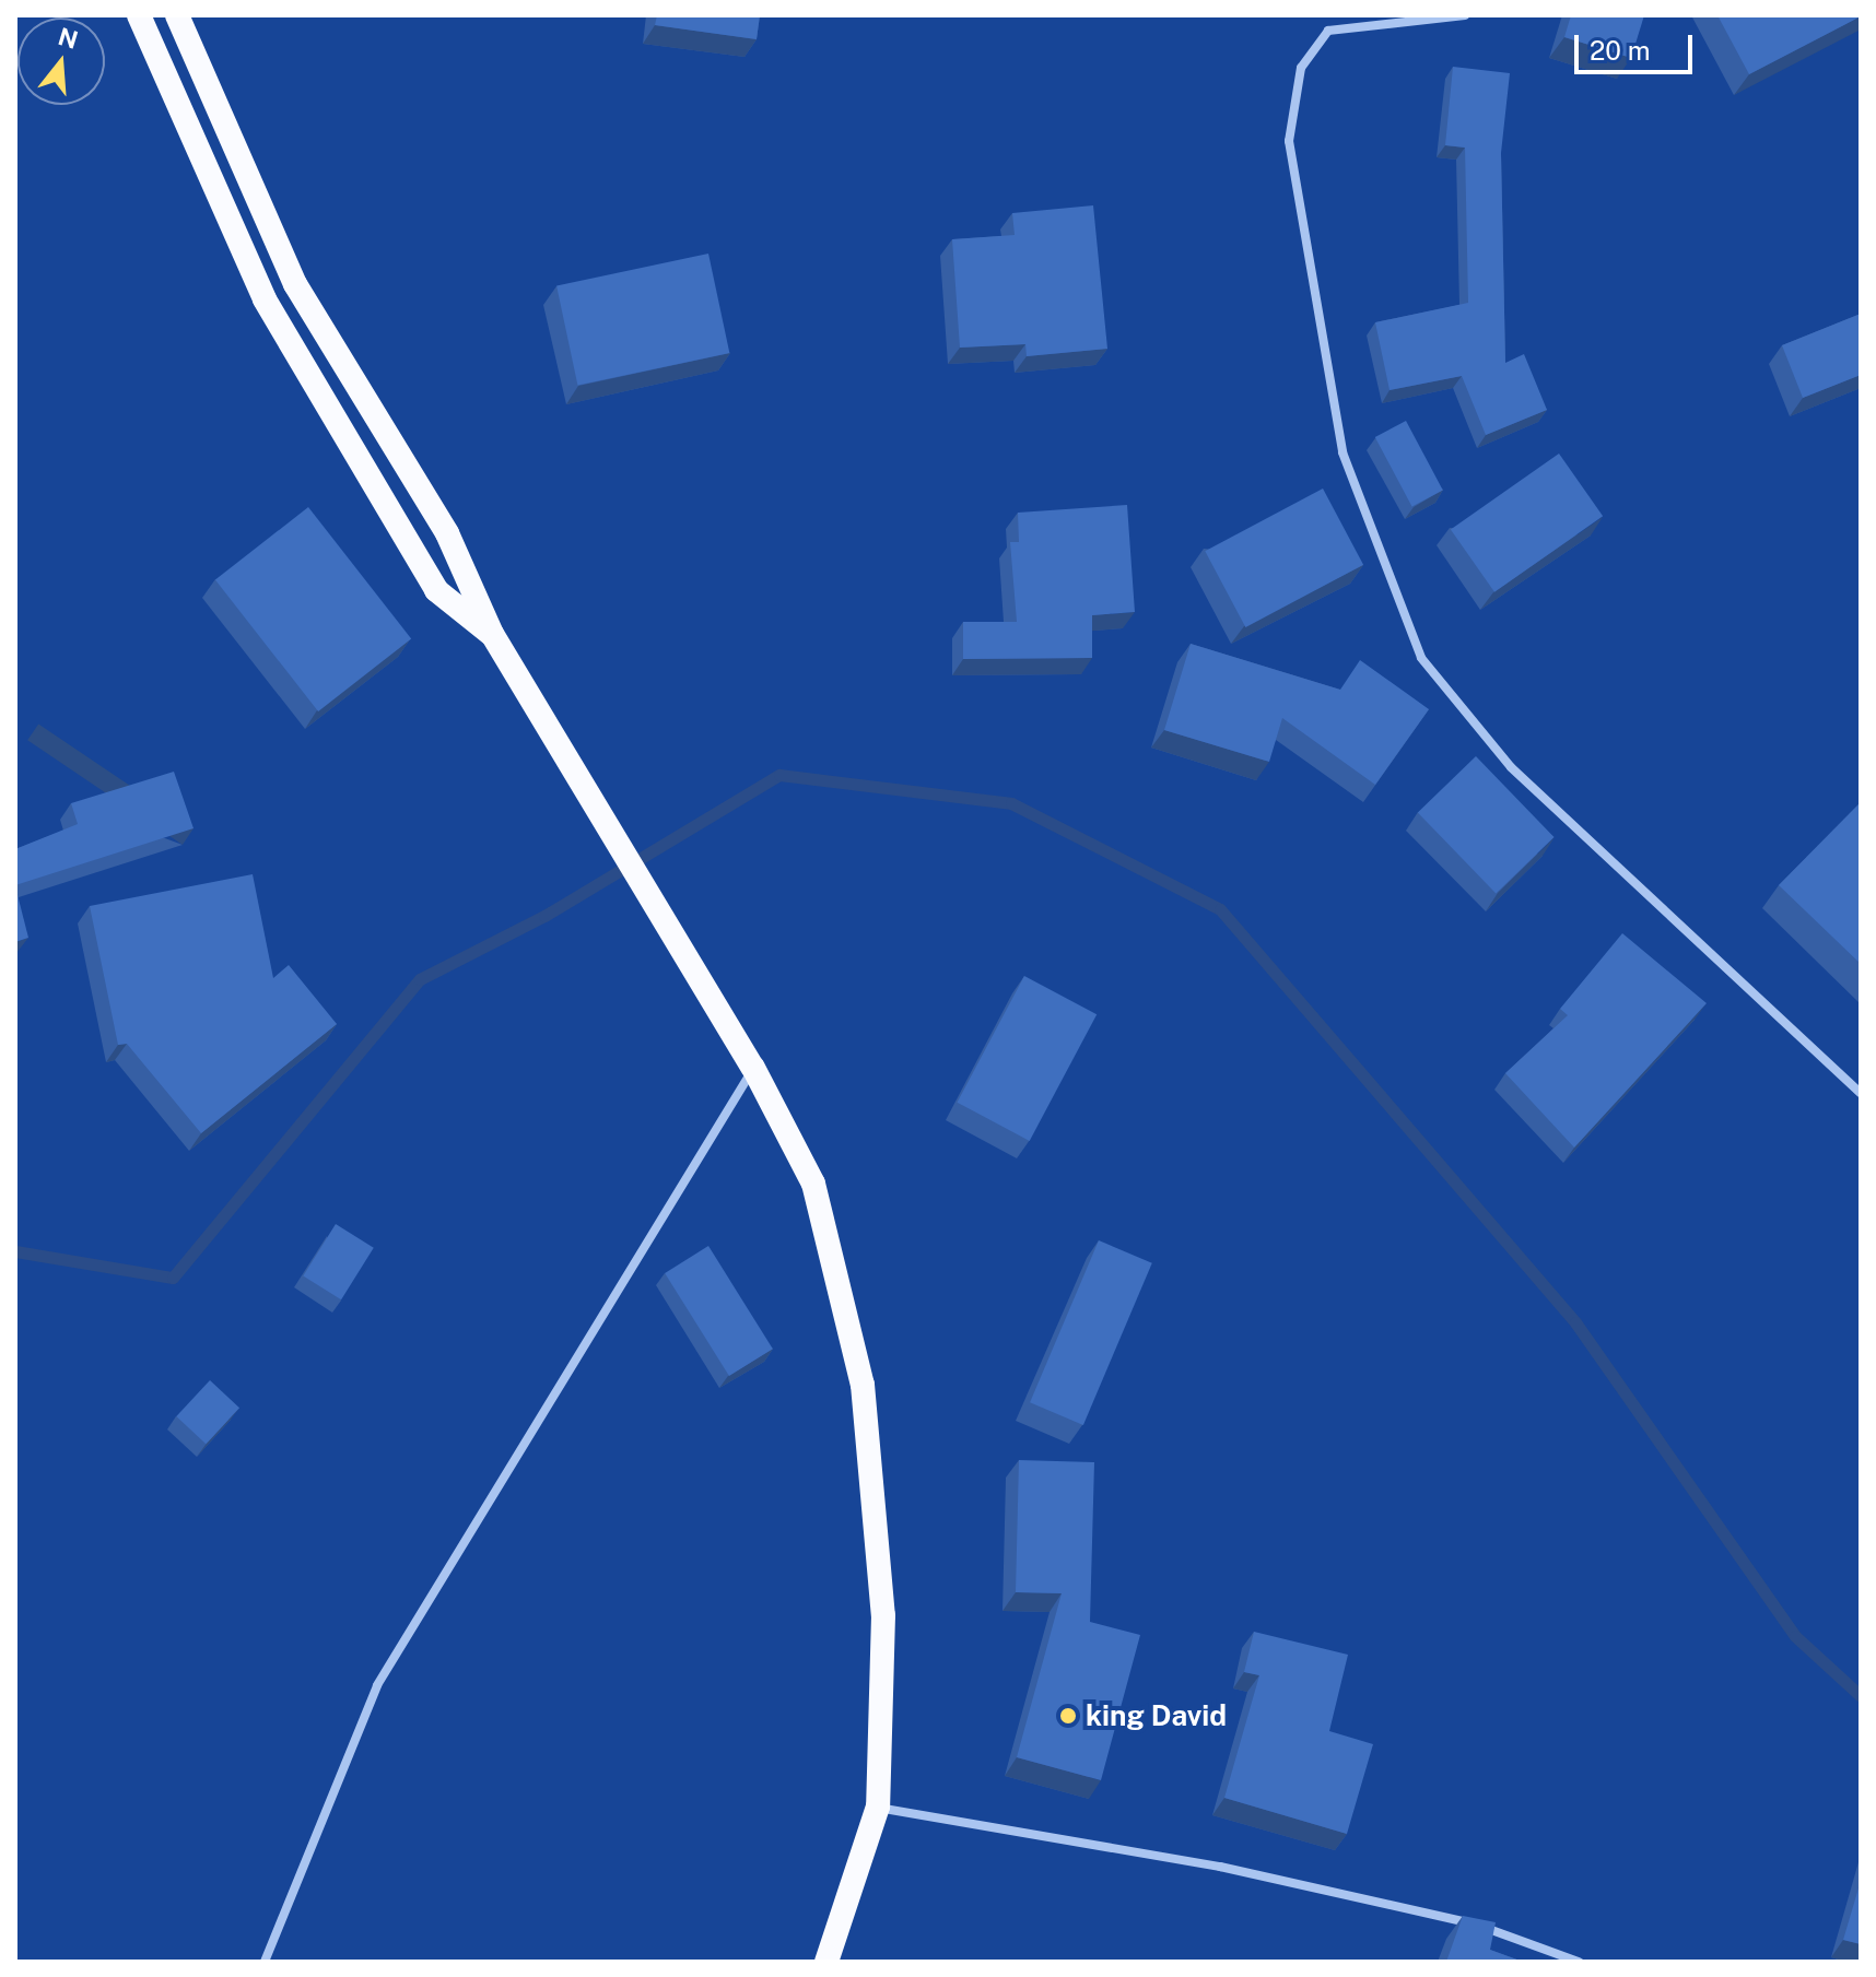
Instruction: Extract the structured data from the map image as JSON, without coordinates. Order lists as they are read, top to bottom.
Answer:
{
  "places": ["king David"],
  "scale_bar": "20 m",
  "north": "top"
}
